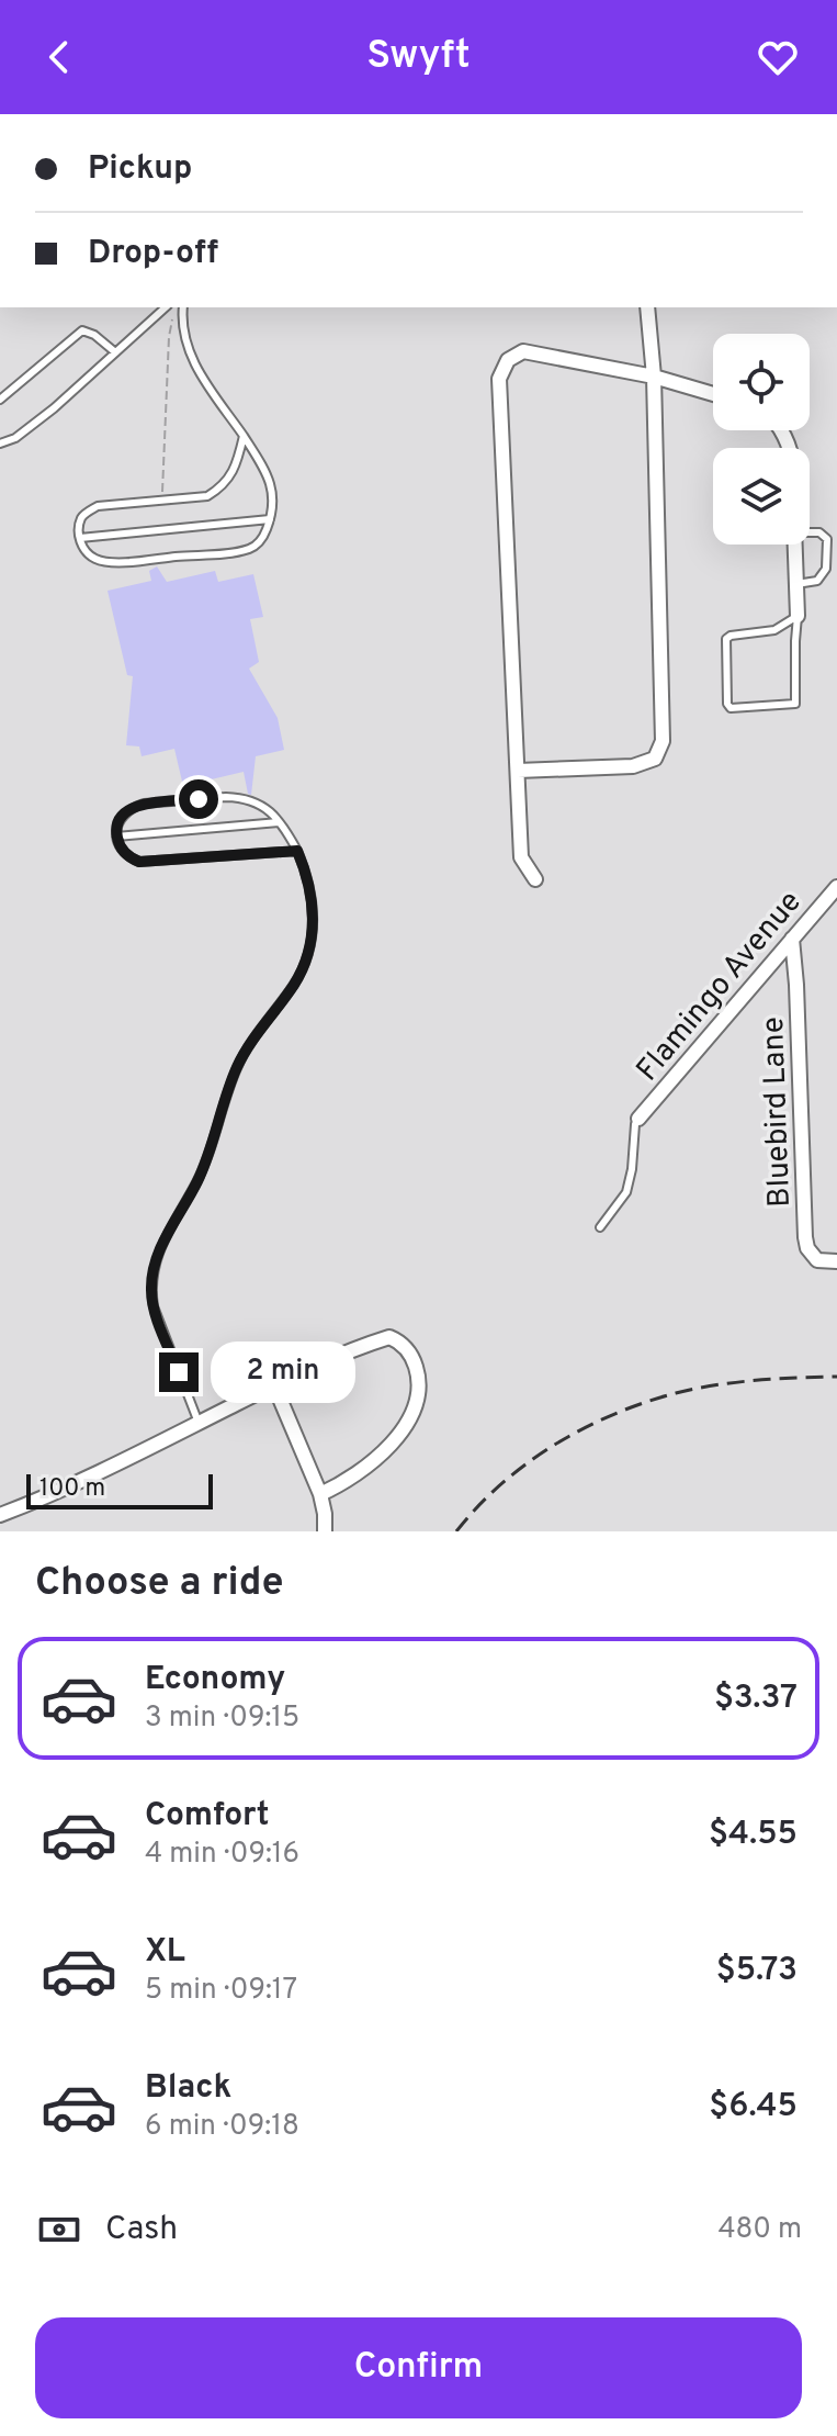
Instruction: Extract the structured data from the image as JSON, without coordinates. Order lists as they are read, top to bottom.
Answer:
{
  "streets": {
    "street": ["Flamingo Avenue", "Bluebird Lane"]
  },
  "crossings": [
    ["Flamingo Avenue", "Bluebird Lane"]
  ],
  "scale_bar": "100 m",
  "page": {
    "header": "Swyft",
    "banner": ["Pickup", "Drop-off"],
    "bubble": "2 min",
    "scale": "100 m",
    "heading": "Choose a ride",
    "list": [
      {
        "name": "Economy",
        "note": "3 min · 09:15",
        "value": "$3.37"
      },
      {
        "name": "Comfort",
        "note": "4 min · 09:16",
        "value": "$4.55"
      },
      {
        "name": "XL",
        "note": "5 min · 09:17",
        "value": "$5.73"
      },
      {
        "name": "Black",
        "note": "6 min · 09:18",
        "value": "$6.45"
      }
    ],
    "pay": ["Cash", "480 m"],
    "buttons": "Confirm"
  }
}
